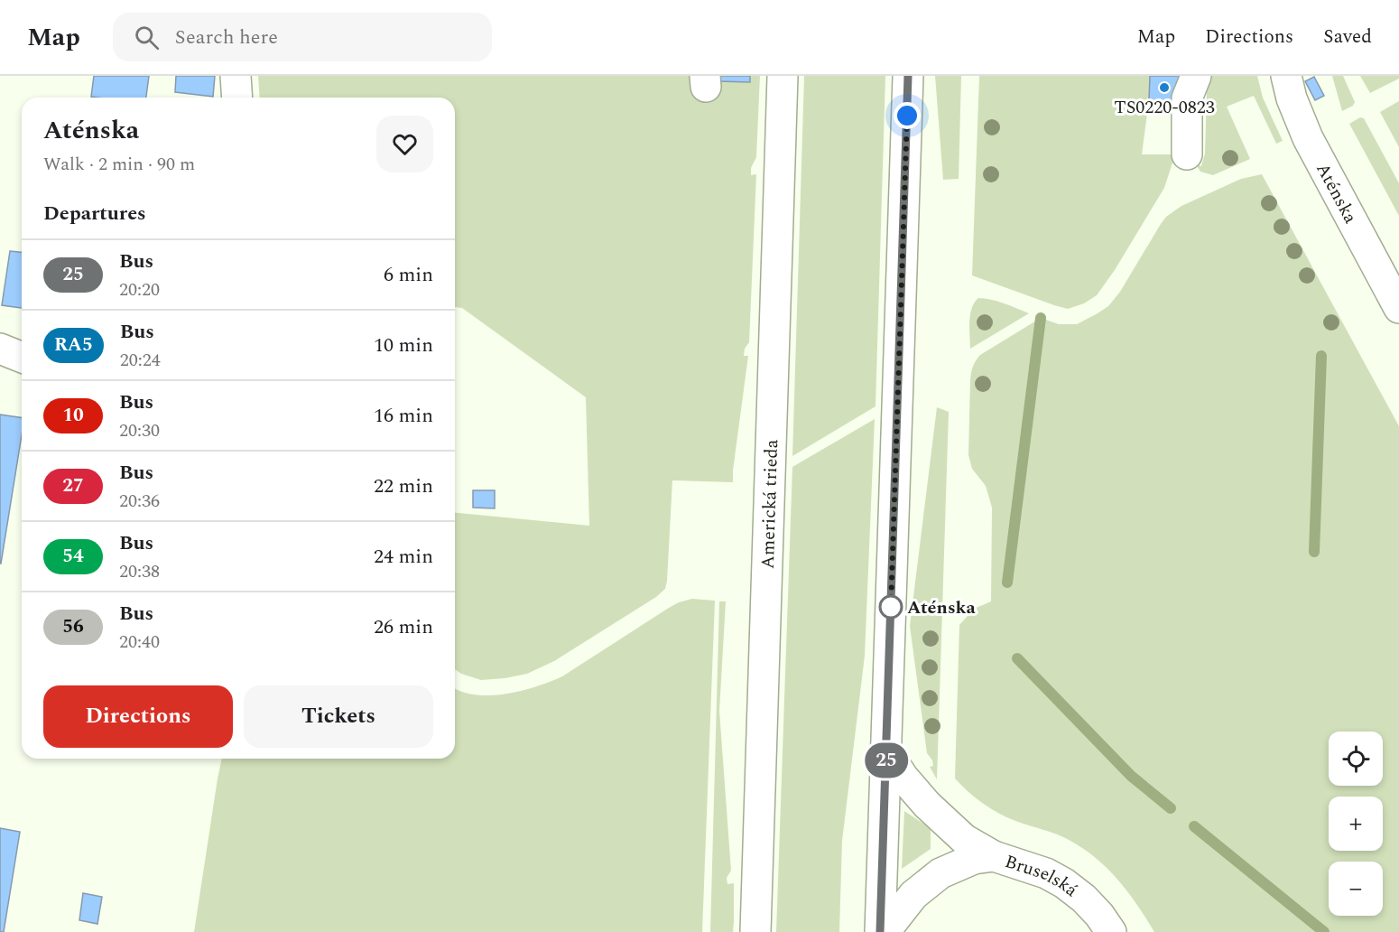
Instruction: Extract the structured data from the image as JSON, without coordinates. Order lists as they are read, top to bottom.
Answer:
{
  "streets": {
    "street": ["Aténska", "Americká trieda", "Bruselská"]
  },
  "places": ["TS0220-0823", "Aténska"],
  "lines": ["bus line 25"],
  "page": {
    "header": "Map",
    "search": "Search here",
    "nav": ["Map", "Directions", "Saved"],
    "on_map": "25",
    "heading": [
      ["Aténska", "Walk · 2 min · 90 m"],
      "Departures"
    ],
    "list": [
      {
        "mark": "25",
        "name": "Bus",
        "note": "20:20",
        "value": "6 min"
      },
      {
        "mark": "RA5",
        "name": "Bus",
        "note": "20:24",
        "value": "10 min"
      },
      {
        "mark": "10",
        "name": "Bus",
        "note": "20:30",
        "value": "16 min"
      },
      {
        "mark": "27",
        "name": "Bus",
        "note": "20:36",
        "value": "22 min"
      },
      {
        "mark": "54",
        "name": "Bus",
        "note": "20:38",
        "value": "24 min"
      },
      {
        "mark": "56",
        "name": "Bus",
        "note": "20:40",
        "value": "26 min"
      }
    ],
    "buttons": ["Directions", "Tickets"],
    "map_buttons": ["+", "−"]
  }
}
